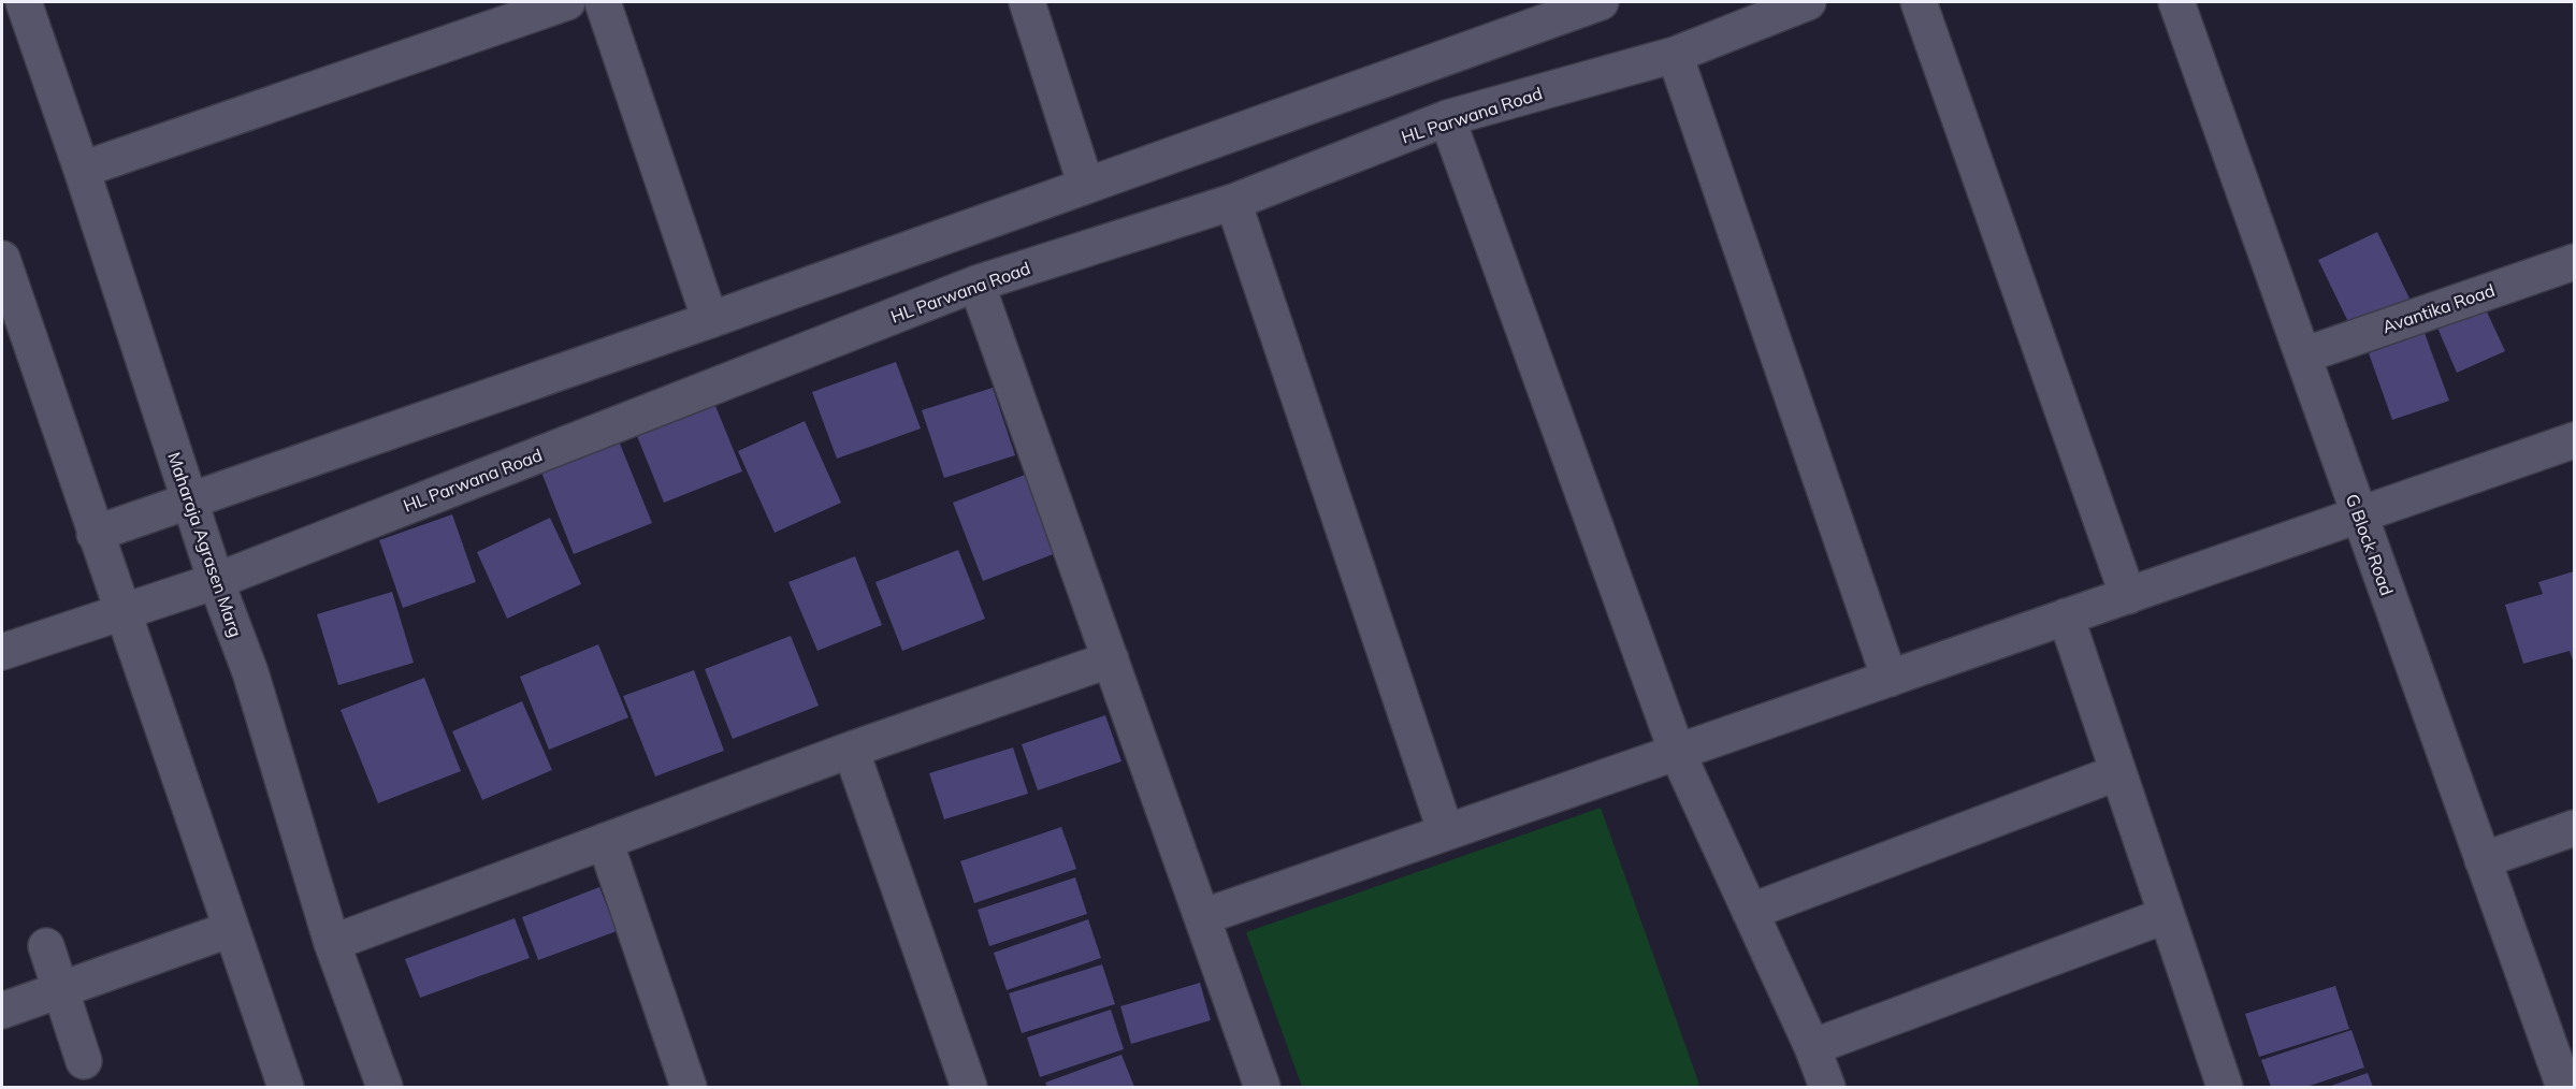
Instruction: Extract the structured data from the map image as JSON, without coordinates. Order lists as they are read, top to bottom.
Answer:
{
  "streets": {
    "street": [
      "HL Parwana Road",
      "Avantika Road",
      "Maharaja Agrasen Marg",
      "G Block Road"
    ]
  },
  "crossings": [
    ["HL Parwana Road", "Maharaja Agrasen Marg"],
    ["Avantika Road", "G Block Road"]
  ]
}
